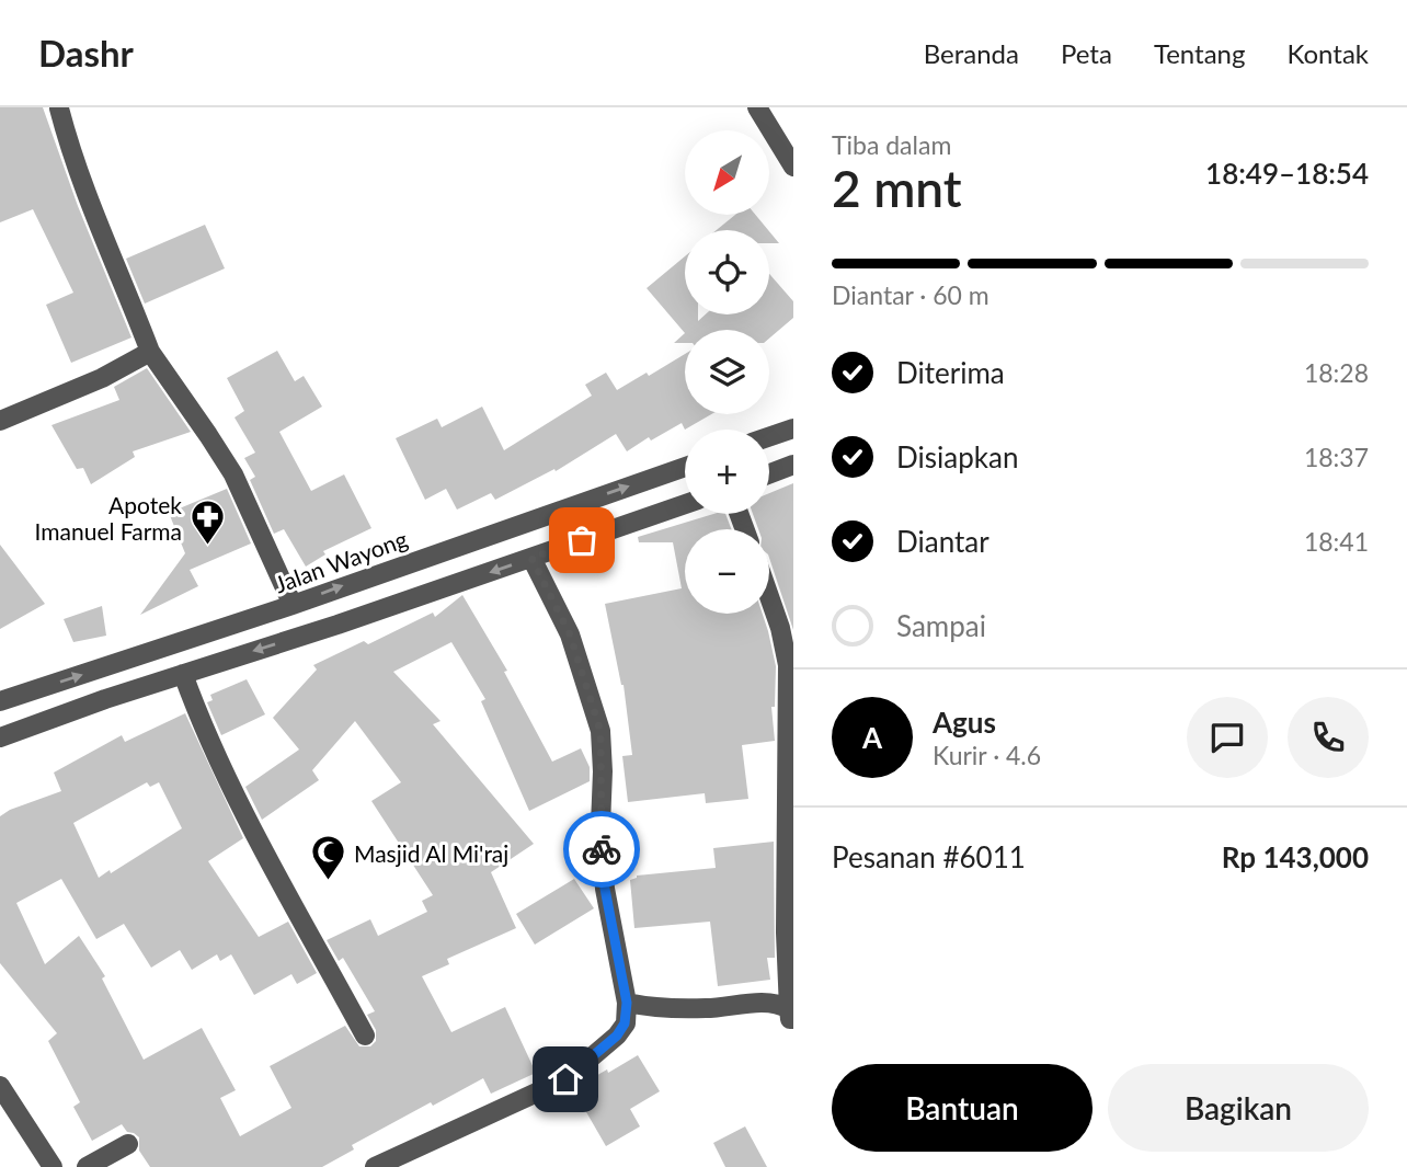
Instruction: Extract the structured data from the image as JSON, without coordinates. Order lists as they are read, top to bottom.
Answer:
{
  "streets": {
    "street": ["Jalan Wayong"]
  },
  "places": {
    "pharmacy": ["Apotek Imanuel Farma"],
    "mosque": ["Masjid Al Mi'raj"]
  },
  "north": "bottom left",
  "page": {
    "header": "Dashr",
    "nav": [
      "Beranda",
      "Peta",
      "Tentang",
      "Kontak"
    ],
    "heading": ["2 mnt", "Tiba dalam", "18:49–18:54"],
    "panel": [
      "Agus",
      "Kurir · 4.6",
      "Pesanan #6011",
      "Rp 143,000"
    ],
    "map_buttons": ["+", "−"],
    "bar": "Diantar · 60 m",
    "list": [
      ["Diterima", "18:28"],
      ["Disiapkan", "18:37"],
      ["Diantar", "18:41"],
      "Sampai"
    ],
    "round": "A",
    "buttons": ["Bantuan", "Bagikan"]
  }
}
